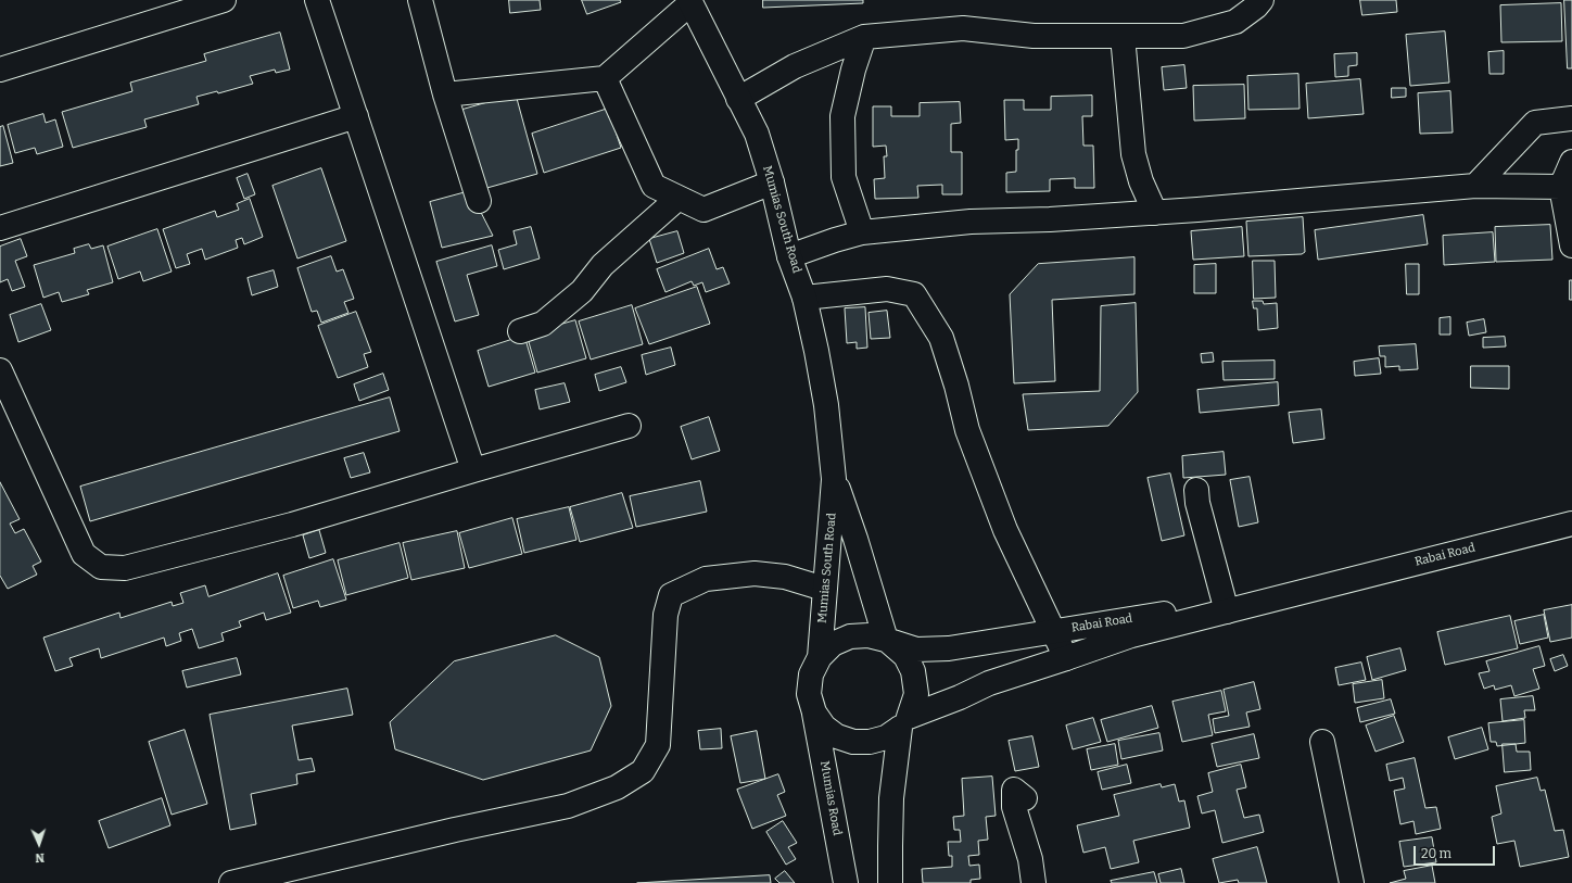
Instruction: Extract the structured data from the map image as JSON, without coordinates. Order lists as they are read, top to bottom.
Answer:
{
  "streets": {
    "street": ["Mumias South Road", "Rabai Road", "Mumias Road"]
  },
  "crossings": [
    ["Mumias South Road", "Rabai Road"],
    ["Mumias South Road", "Mumias Road"],
    ["Rabai Road", "Mumias Road"]
  ],
  "scale_bar": "20 m",
  "north": "bottom"
}
